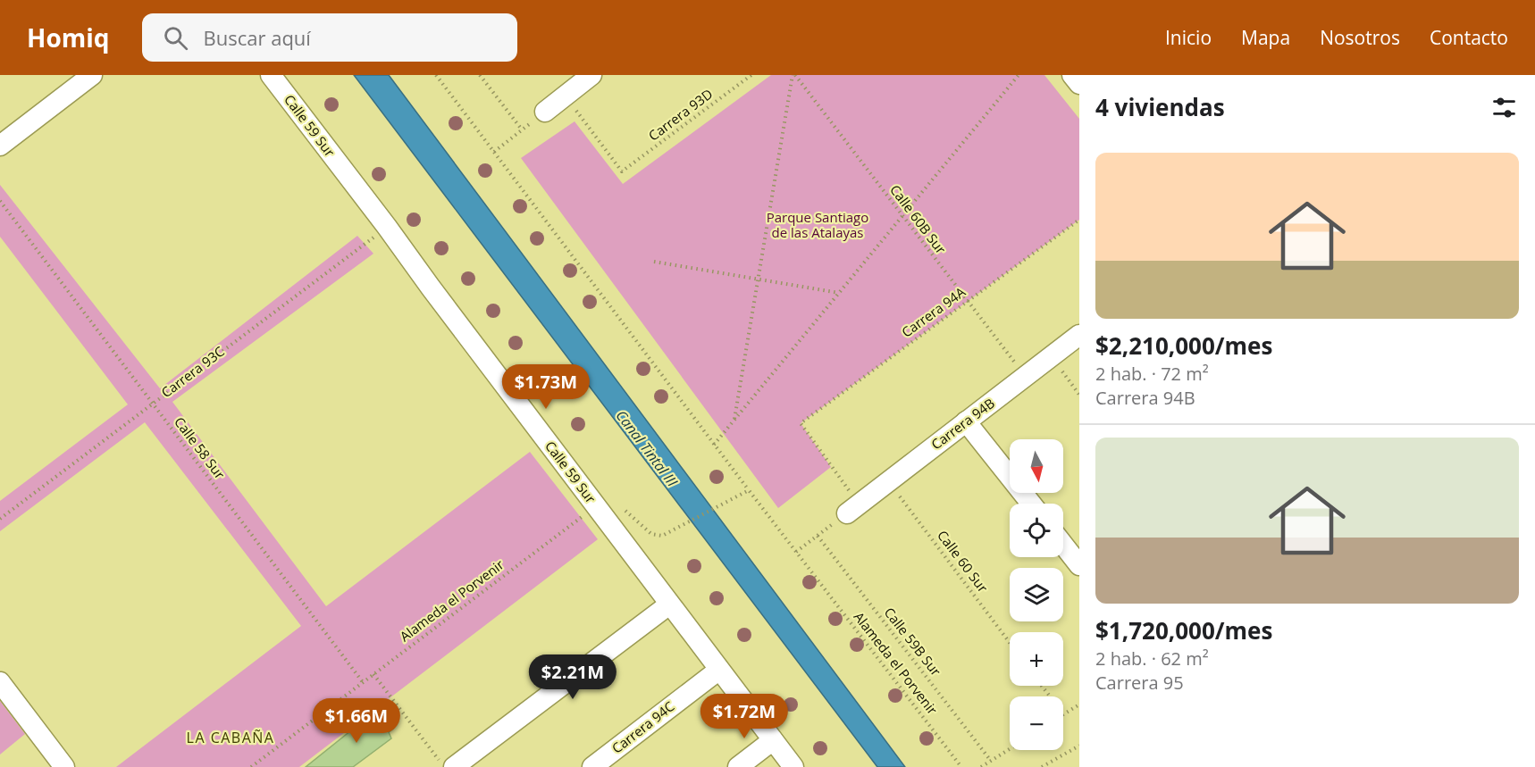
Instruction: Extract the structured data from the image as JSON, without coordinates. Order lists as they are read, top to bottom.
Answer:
{
  "streets": {
    "street": ["Calle 59 Sur", "Carrera 94B", "Carrera 94C"],
    "path": [
      "Carrera 93D",
      "Calle 60B Sur",
      "Carrera 94A",
      "Carrera 93C",
      "Calle 58 Sur",
      "Calle 60 Sur",
      "Alameda el Porvenir",
      "Calle 59B Sur"
    ]
  },
  "crossings": [
    ["Calle 59 Sur", "Carrera 93C"],
    ["Calle 59 Sur", "Alameda el Porvenir"],
    ["Calle 59 Sur", "Carrera 94C"],
    ["Calle 60B Sur", "Carrera 94A"],
    ["Calle 60B Sur", "Carrera 94B"],
    ["Carrera 94A", "Carrera 94B"],
    ["Carrera 93C", "Calle 58 Sur"],
    ["Carrera 94B", "Calle 60 Sur"],
    ["Calle 58 Sur", "Alameda el Porvenir"]
  ],
  "districts": ["LA CABAÑA"],
  "water": ["Canal Tintal III"],
  "parks": ["Parque Santiago de las Atalayas"],
  "north": "bottom",
  "page": {
    "header": "Homiq",
    "search": "Buscar aquí",
    "nav": [
      "Inicio",
      "Mapa",
      "Nosotros",
      "Contacto"
    ],
    "heading": "4 viviendas",
    "list": [
      {
        "name": "$2,210,000/mes",
        "note": "2 hab. · 72 m² · Carrera 94B"
      },
      {
        "name": "$1,720,000/mes",
        "note": "2 hab. · 62 m² · Carrera 95"
      }
    ],
    "price": [
      "$1.73M",
      "$2.21M",
      "$1.72M",
      "$1.66M"
    ],
    "map_buttons": ["+", "−"]
  }
}
